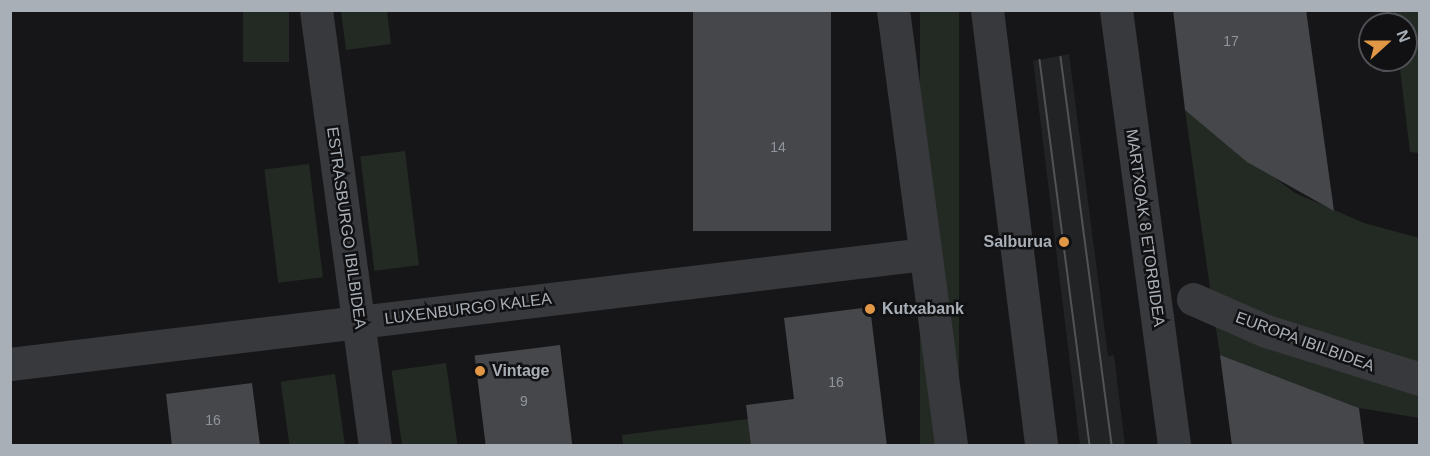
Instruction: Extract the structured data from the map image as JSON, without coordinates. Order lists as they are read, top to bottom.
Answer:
{
  "streets": {
    "street": [
      "ESTRASBURGO IBILBIDEA",
      "MARTXOAK 8 ETORBIDEA",
      "LUXENBURGO KALEA",
      "EUROPA IBILBIDEA"
    ]
  },
  "crossings": [
    ["ESTRASBURGO IBILBIDEA", "LUXENBURGO KALEA"]
  ],
  "places": ["Salburua", "Kutxabank", "Vintage"],
  "house_numbers": [
    "17",
    "14",
    "16",
    "9",
    "16"
  ],
  "north": "right"
}
